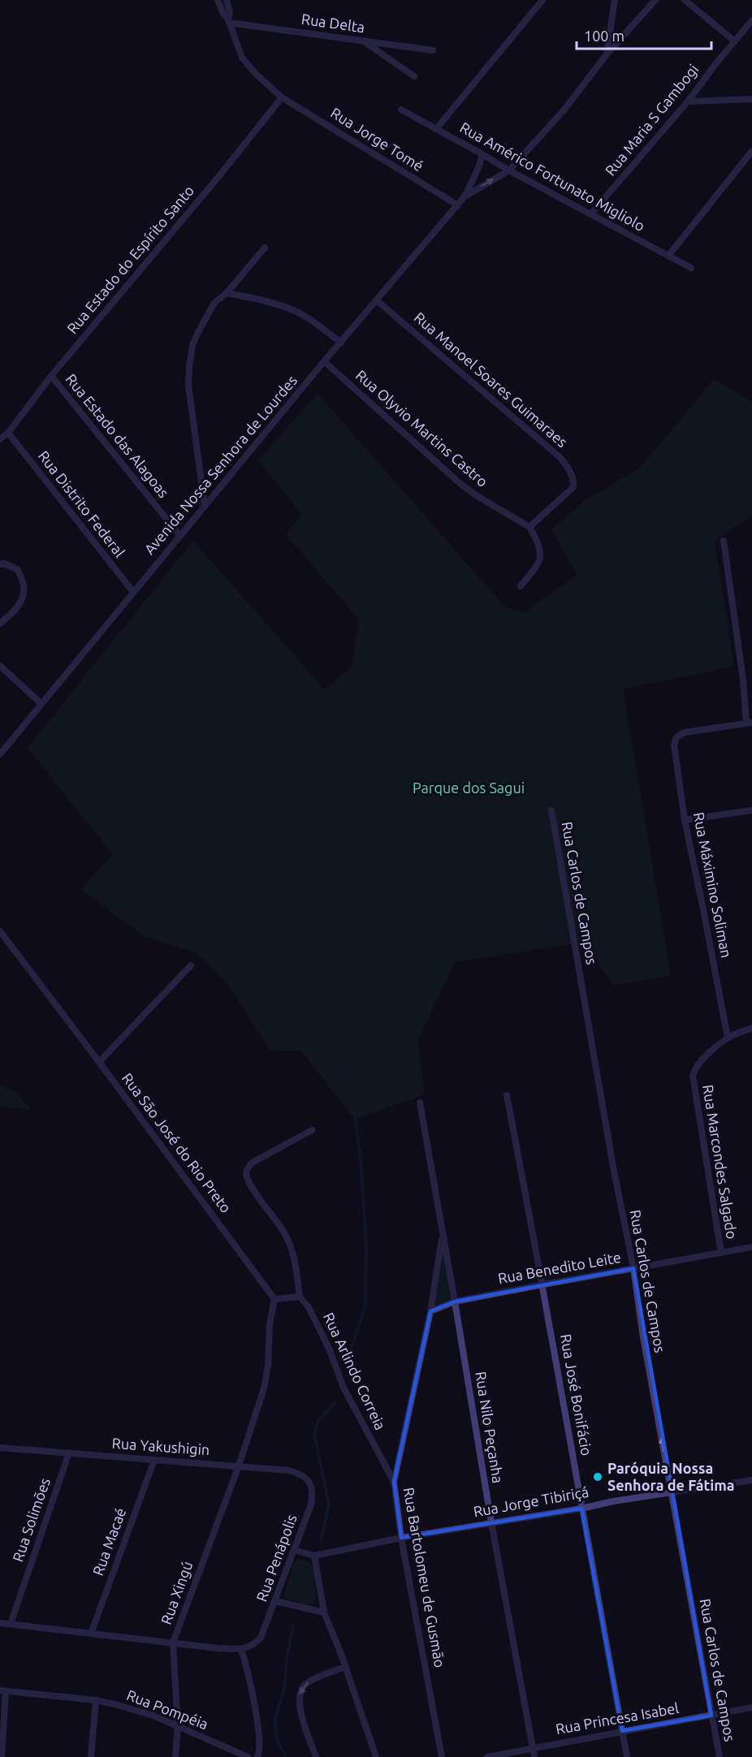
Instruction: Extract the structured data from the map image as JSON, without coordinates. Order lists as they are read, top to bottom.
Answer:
{
  "streets": {
    "street": [
      "Rua Delta",
      "Rua Maria S Gambogi",
      "Rua Jorge Tomé",
      "Rua Américo Fortunato Migliolo",
      "Rua Estado do Espírito Santo",
      "Rua Manoel Soares Guimaraes",
      "Rua Olyvio Martins Castro",
      "Rua Estado das Alagoas",
      "Avenida Nossa Senhora de Lourdes",
      "Rua Distrito Federal",
      "Rua Máximino Soliman",
      "Rua Carlos de Campos",
      "Rua São José do Rio Preto",
      "Rua Marcondes Salgado",
      "Rua Benedito Leite",
      "Rua Arlindo Correia",
      "Rua José Bonifácio",
      "Rua Nilo Peçanha",
      "Rua Yakushigin",
      "Rua Jorge Tibiriçá",
      "Rua Solimões",
      "Rua Macaé",
      "Rua Penápolis",
      "Rua Bartolomeu de Gusmão",
      "Rua Xingú",
      "Rua Pompéia",
      "Rua Princesa Isabel"
    ]
  },
  "crossings": [
    ["Rua Delta", "Rua Jorge Tomé"],
    ["Rua Maria S Gambogi", "Rua Américo Fortunato Migliolo"],
    ["Rua Jorge Tomé", "Rua Estado do Espírito Santo"],
    ["Rua Jorge Tomé", "Avenida Nossa Senhora de Lourdes"],
    ["Rua Estado do Espírito Santo", "Rua Estado das Alagoas"],
    ["Rua Estado do Espírito Santo", "Rua Distrito Federal"],
    ["Rua Manoel Soares Guimaraes", "Rua Olyvio Martins Castro"],
    ["Rua Manoel Soares Guimaraes", "Avenida Nossa Senhora de Lourdes"],
    ["Rua Olyvio Martins Castro", "Avenida Nossa Senhora de Lourdes"],
    ["Rua Estado das Alagoas", "Avenida Nossa Senhora de Lourdes"],
    ["Avenida Nossa Senhora de Lourdes", "Rua Distrito Federal"],
    ["Rua Máximino Soliman", "Rua Marcondes Salgado"],
    ["Rua Carlos de Campos", "Rua Benedito Leite"],
    ["Rua Carlos de Campos", "Rua Jorge Tibiriçá"],
    ["Rua Carlos de Campos", "Rua Princesa Isabel"],
    ["Rua São José do Rio Preto", "Rua Xingú"],
    ["Rua Marcondes Salgado", "Rua Benedito Leite"],
    ["Rua Benedito Leite", "Rua José Bonifácio"],
    ["Rua Benedito Leite", "Rua Nilo Peçanha"],
    ["Rua Benedito Leite", "Rua Bartolomeu de Gusmão"],
    ["Rua Arlindo Correia", "Rua Bartolomeu de Gusmão"],
    ["Rua José Bonifácio", "Rua Jorge Tibiriçá"],
    ["Rua José Bonifácio", "Rua Princesa Isabel"],
    ["Rua Nilo Peçanha", "Rua Jorge Tibiriçá"],
    ["Rua Nilo Peçanha", "Rua Bartolomeu de Gusmão"],
    ["Rua Nilo Peçanha", "Rua Princesa Isabel"],
    ["Rua Yakushigin", "Rua Solimões"],
    ["Rua Yakushigin", "Rua Macaé"],
    ["Rua Yakushigin", "Rua Penápolis"],
    ["Rua Yakushigin", "Rua Xingú"],
    ["Rua Jorge Tibiriçá", "Rua Bartolomeu de Gusmão"],
    ["Rua Solimões", "Rua Xingú"],
    ["Rua Macaé", "Rua Xingú"]
  ],
  "parks": ["Parque dos Sagui"],
  "places": ["Paróquia Nossa Senhora de Fátima"],
  "scale_bar": "100 m"
}
